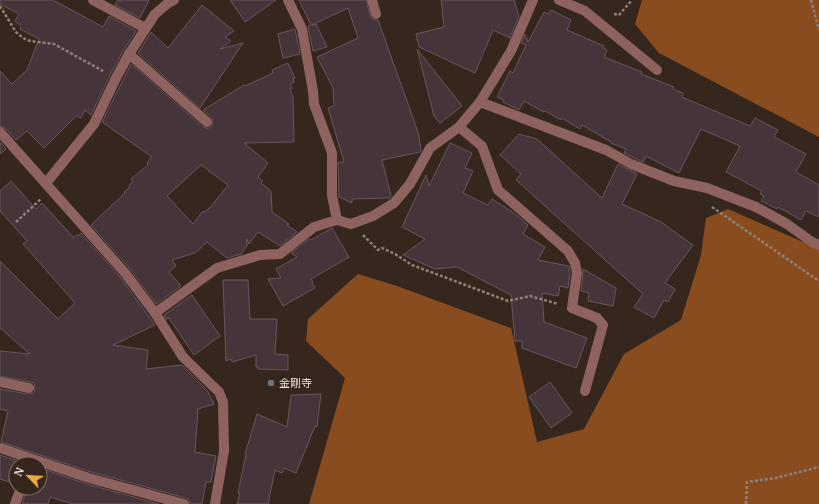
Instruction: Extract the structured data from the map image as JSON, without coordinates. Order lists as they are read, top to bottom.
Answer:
{
  "places": ["金剛寺"],
  "north": "top left"
}
